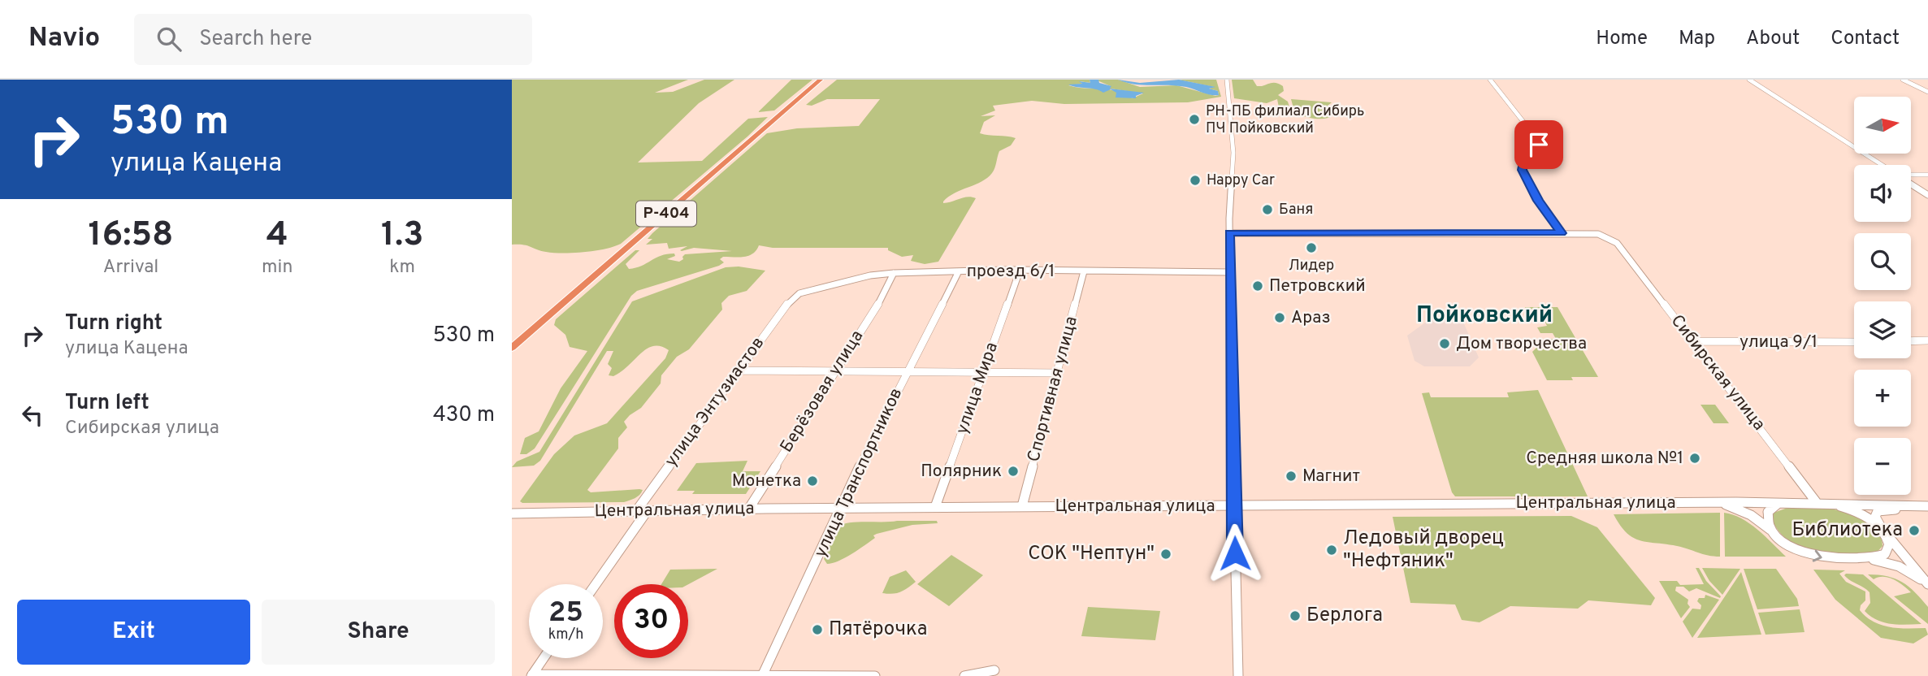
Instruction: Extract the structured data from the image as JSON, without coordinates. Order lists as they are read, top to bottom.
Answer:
{
  "streets": {
    "highway": ["Р-404"],
    "street": [
      "проезд 6/1",
      "улица 9/1",
      "Сибирская улица",
      "улица Мира",
      "Спортивная улица",
      "Берёзовая улица",
      "улица Энтузиастов",
      "улица Транспортников",
      "Центральная улица"
    ]
  },
  "crossings": [
    ["проезд 6/1", "улица Мира"],
    ["проезд 6/1", "Спортивная улица"],
    ["проезд 6/1", "Берёзовая улица"],
    ["проезд 6/1", "улица Энтузиастов"],
    ["проезд 6/1", "улица Транспортников"],
    ["улица 9/1", "Сибирская улица"],
    ["Сибирская улица", "Центральная улица"],
    ["улица Мира", "Центральная улица"],
    ["Спортивная улица", "Центральная улица"],
    ["Берёзовая улица", "Центральная улица"],
    ["улица Энтузиастов", "Центральная улица"],
    ["улица Транспортников", "Центральная улица"]
  ],
  "districts": ["Пойковский"],
  "places": [
    "РН-ПБ филиал Сибирь ПЧ Пойковский",
    "Happy Car",
    "Баня",
    "Лидер",
    "Петровский",
    "Араз",
    "Дом творчества",
    "Средняя школа №1",
    "Полярник",
    "Магнит",
    "Монетка",
    "Библиотека",
    "Ледовый дворец \"Нефтяник\"",
    "СОК \"Нептун\"",
    "Берлога",
    "Пятёрочка"
  ],
  "north": "right",
  "page": {
    "header": "Navio",
    "search": "Search here",
    "nav": [
      "Home",
      "Map",
      "About",
      "Contact"
    ],
    "turn": ["530 m", "улица Кацена"],
    "map_buttons": ["+", "−"],
    "eta": [
      "16:58",
      "Arrival",
      "4",
      "min",
      "1.3",
      "km"
    ],
    "list": [
      {
        "name": "Turn right",
        "note": "улица Кацена",
        "value": "530 m"
      },
      {
        "name": "Turn left",
        "note": "Сибирская улица",
        "value": "430 m"
      }
    ],
    "speed": "25 km/h",
    "limit": "30",
    "buttons": ["Exit", "Share"]
  }
}
